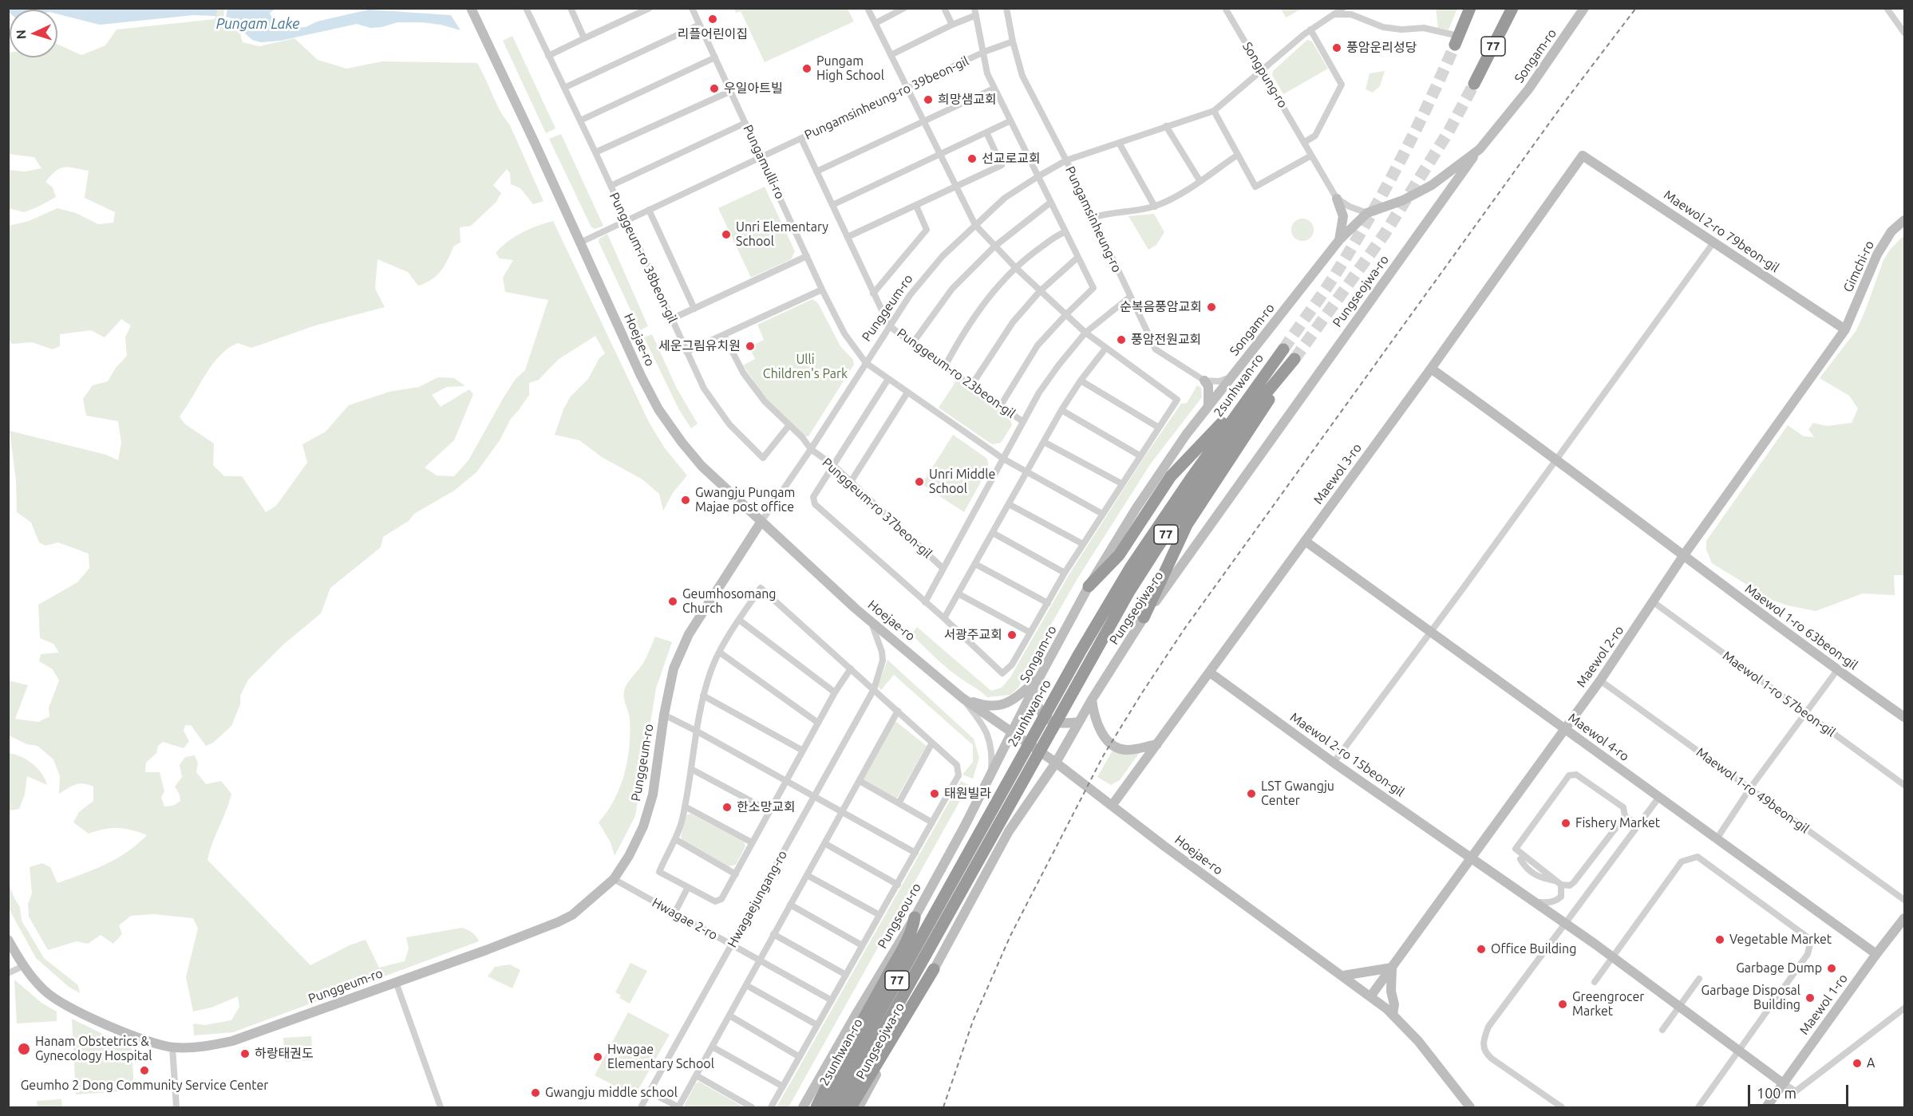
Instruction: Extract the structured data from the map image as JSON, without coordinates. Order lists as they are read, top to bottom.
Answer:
{
  "streets": {
    "highway": ["77", "2sunhwan-ro"],
    "street": [
      "Songam-ro",
      "Songpung-ro",
      "Pungamsinheung-ro 39beon-gil",
      "Pungamulli-ro",
      "Pungamsinheung-ro",
      "Maewol 2-ro 79beon-gil",
      "Punggeum-ro 38beon-gil",
      "Gimchi-ro",
      "Pungseojwa-ro",
      "Punggeum-ro",
      "Hoejae-ro",
      "Punggeum-ro 23beon-gil",
      "Maewol 3-ro",
      "Punggeum-ro 37beon-gil",
      "Maewol 1-ro 63beon-gil",
      "Maewol 2-ro",
      "Maewol 1-ro 57beon-gil",
      "Maewol 4-ro",
      "Maewol 2-ro 15beon-gil",
      "Maewol 1-ro 49beon-gil",
      "Hwagaejungang-ro",
      "Pungseou-ro",
      "Hwagae 2-ro",
      "Maewol 1-ro"
    ]
  },
  "crossings": [
    ["Songam-ro", "Pungseojwa-ro"],
    ["Songam-ro", "Hoejae-ro"],
    ["Songam-ro", "Pungseou-ro"],
    ["Pungamsinheung-ro 39beon-gil", "Pungamulli-ro"],
    ["Pungamsinheung-ro 39beon-gil", "Pungamsinheung-ro"],
    ["Pungamsinheung-ro 39beon-gil", "Punggeum-ro 38beon-gil"],
    ["Pungamsinheung-ro 39beon-gil", "Hoejae-ro"],
    ["Pungamulli-ro", "Punggeum-ro"],
    ["Pungamsinheung-ro", "Punggeum-ro"],
    ["Maewol 2-ro 79beon-gil", "Gimchi-ro"],
    ["Maewol 2-ro 79beon-gil", "Maewol 3-ro"],
    ["Maewol 2-ro 79beon-gil", "Maewol 2-ro"],
    ["Gimchi-ro", "Maewol 2-ro"],
    ["Pungseojwa-ro", "Hoejae-ro"],
    ["Pungseojwa-ro", "2sunhwan-ro"],
    ["Punggeum-ro", "Hoejae-ro"],
    ["Punggeum-ro", "Punggeum-ro 23beon-gil"],
    ["Punggeum-ro", "Punggeum-ro 37beon-gil"],
    ["Punggeum-ro", "Hwagae 2-ro"],
    ["Hoejae-ro", "Maewol 3-ro"],
    ["Hoejae-ro", "Maewol 2-ro"],
    ["Hoejae-ro", "Hwagaejungang-ro"],
    ["Hoejae-ro", "Pungseou-ro"],
    ["Maewol 3-ro", "Maewol 1-ro 63beon-gil"],
    ["Maewol 3-ro", "Maewol 4-ro"],
    ["Maewol 3-ro", "Maewol 2-ro 15beon-gil"],
    ["Maewol 1-ro 63beon-gil", "Maewol 2-ro"],
    ["Maewol 2-ro", "Maewol 1-ro 57beon-gil"],
    ["Maewol 2-ro", "Maewol 4-ro"],
    ["Maewol 2-ro", "Maewol 2-ro 15beon-gil"],
    ["Maewol 2-ro", "Maewol 1-ro 49beon-gil"],
    ["Maewol 4-ro", "Maewol 1-ro"],
    ["Maewol 2-ro 15beon-gil", "Maewol 1-ro"],
    ["Hwagaejungang-ro", "Hwagae 2-ro"]
  ],
  "water": ["Pungam Lake"],
  "parks": ["Ulli Children's Park"],
  "places": [
    "리플어린이집",
    "풍암운리성당",
    "Pungam High School",
    "우일아트빌",
    "희망샘교회",
    "선교로교회",
    "Unri Elementary School",
    "순복음풍암교회",
    "풍암전원교회",
    "세운그림유치원",
    "Unri Middle School",
    "Gwangju Pungam Majae post office",
    "Geumhosomang Church",
    "서광주교회",
    "태원빌라",
    "LST Gwangju Center",
    "한소망교회",
    "Fishery Market",
    "Vegetable Market",
    "Office Building",
    "Garbage Dump",
    "Garbage Disposal Building",
    "Greengrocer Market",
    "Hanam Obstetrics & Gynecology Hospital",
    "하랑태권도",
    "Hwagae Elementary School",
    "A",
    "Geumho 2 Dong Community Service Center",
    "Gwangju middle school"
  ],
  "scale_bar": "100 m",
  "north": "left"
}
